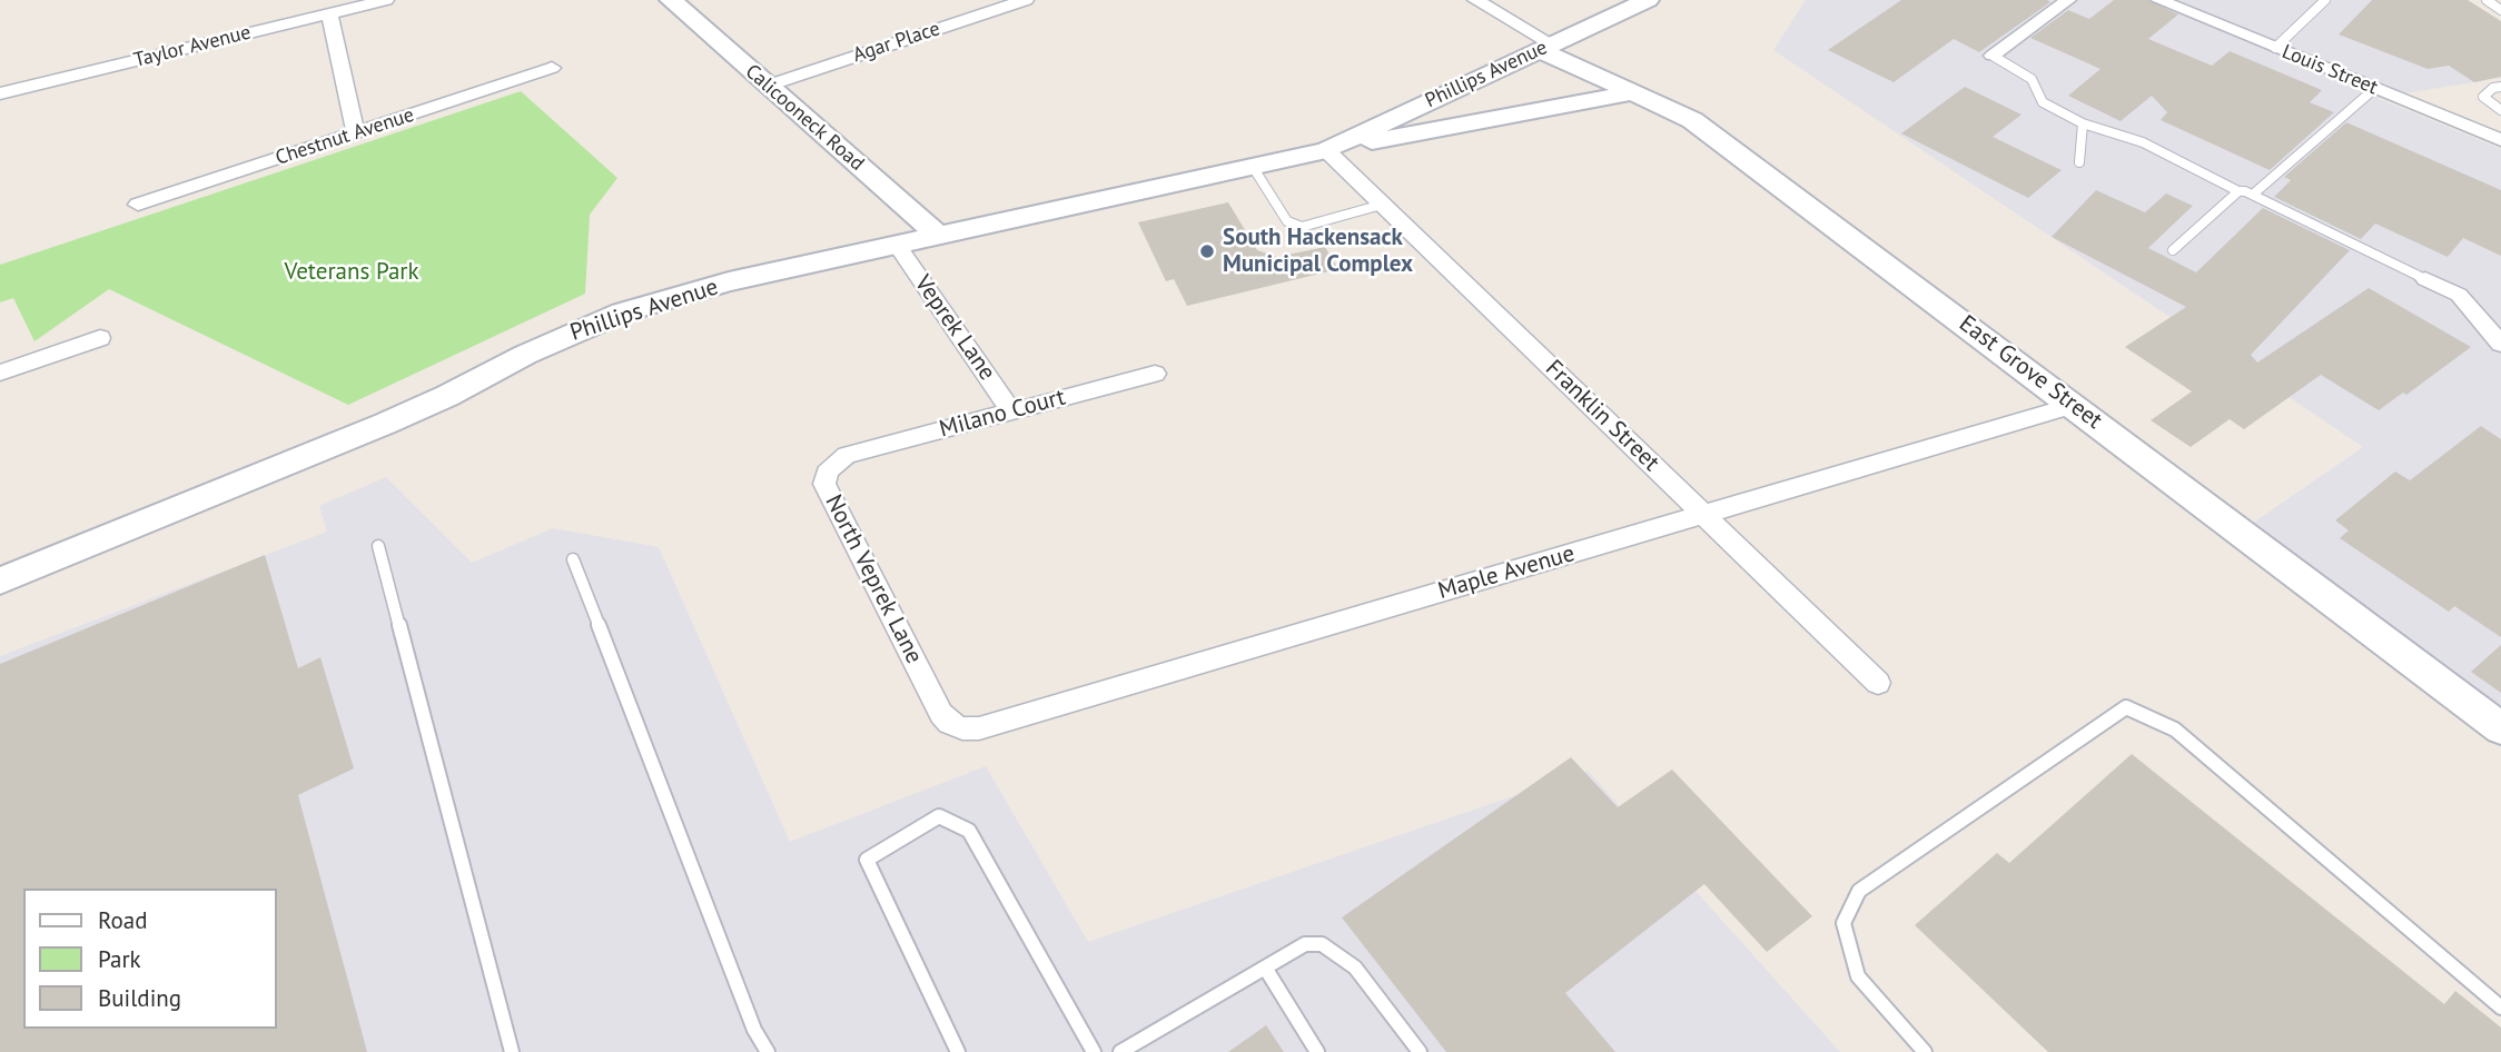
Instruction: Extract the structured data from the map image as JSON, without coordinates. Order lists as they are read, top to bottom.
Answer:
{
  "streets": {
    "street": [
      "Agar Place",
      "Taylor Avenue",
      "Louis Street",
      "Phillips Avenue",
      "Calicooneck Road",
      "Chestnut Avenue",
      "Veprek Lane",
      "East Grove Street",
      "Milano Court",
      "Franklin Street",
      "Maple Avenue",
      "North Veprek Lane"
    ]
  },
  "crossings": [
    ["Agar Place", "Calicooneck Road"],
    ["Phillips Avenue", "Calicooneck Road"],
    ["Phillips Avenue", "Veprek Lane"],
    ["Phillips Avenue", "East Grove Street"],
    ["Phillips Avenue", "Franklin Street"],
    ["Veprek Lane", "Milano Court"],
    ["East Grove Street", "Maple Avenue"],
    ["Milano Court", "North Veprek Lane"],
    ["Franklin Street", "Maple Avenue"],
    ["Maple Avenue", "North Veprek Lane"]
  ],
  "parks": ["Veterans Park"],
  "places": ["South Hackensack Municipal Complex"],
  "legend": ["Road", "Park", "Building"]
}
